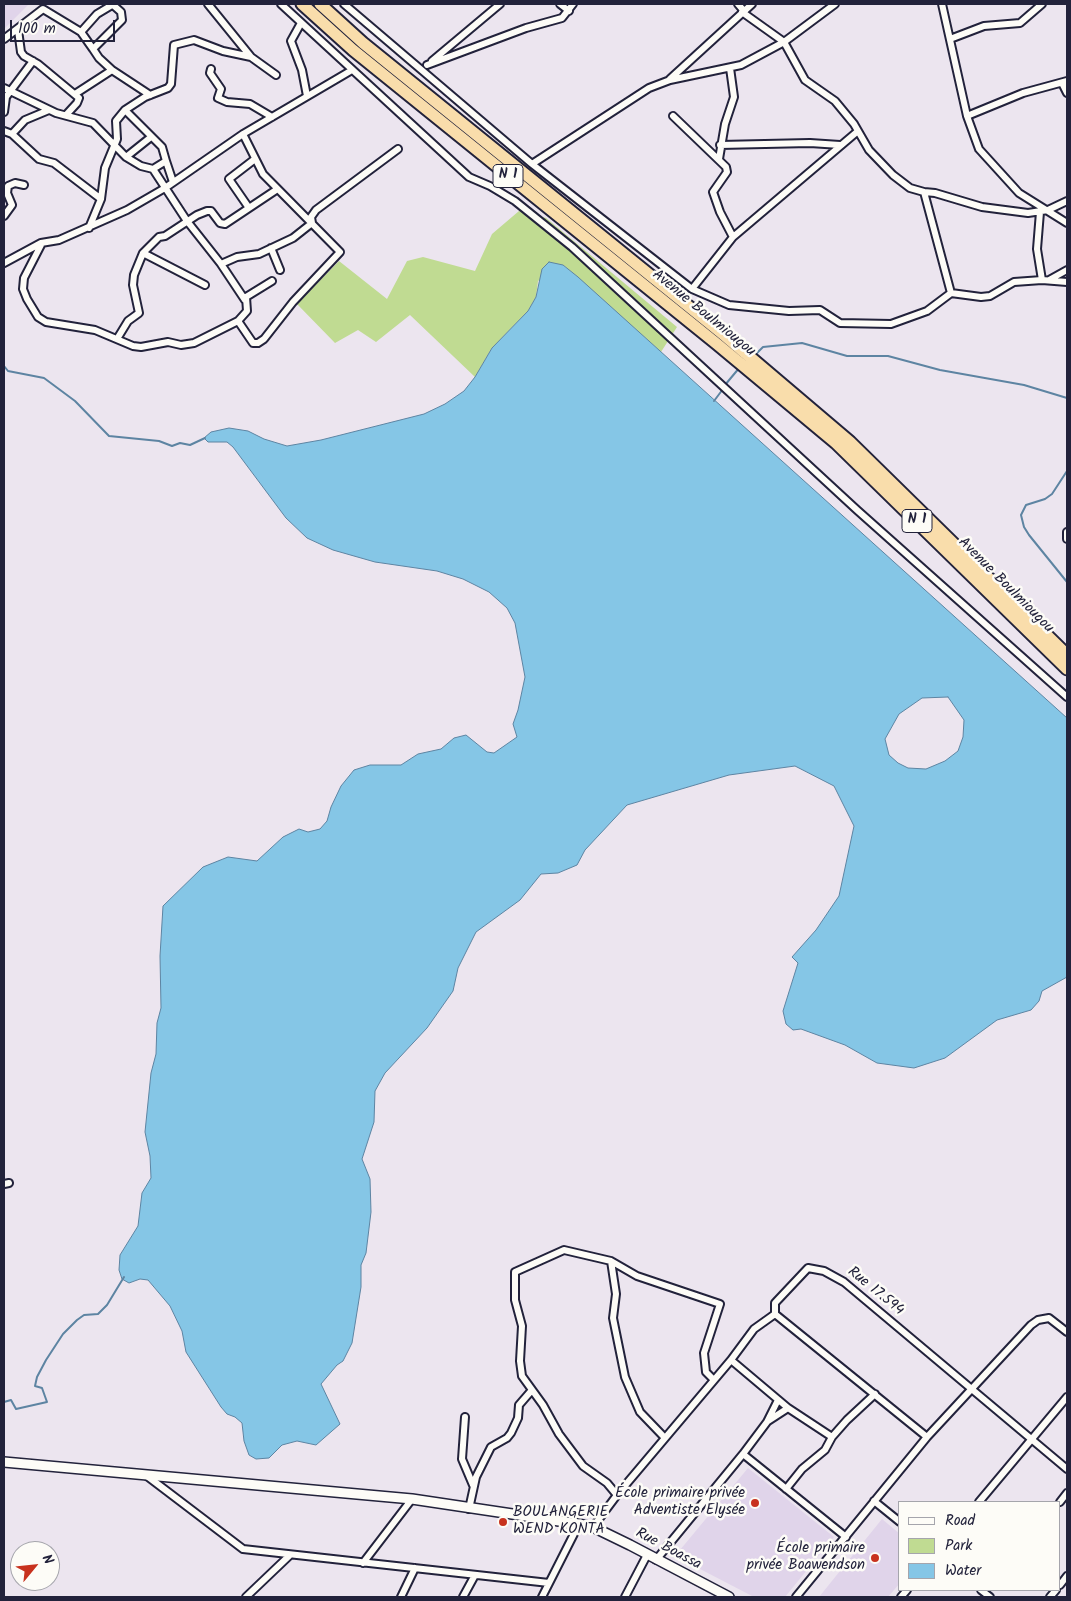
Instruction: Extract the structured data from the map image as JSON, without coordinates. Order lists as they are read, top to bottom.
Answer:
{
  "streets": {
    "highway": ["N 1", "Avenue Boulmiougou"],
    "street": ["Rue 17.594", "Rue Boassa"]
  },
  "places": ["École primaire privée Adventiste Elysée", "BOULANGERIE WEND KONTA", "École primaire privée Boawendson"],
  "legend": ["Road", "Park", "Water"],
  "scale_bar": "100 m",
  "north": "top right"
}
